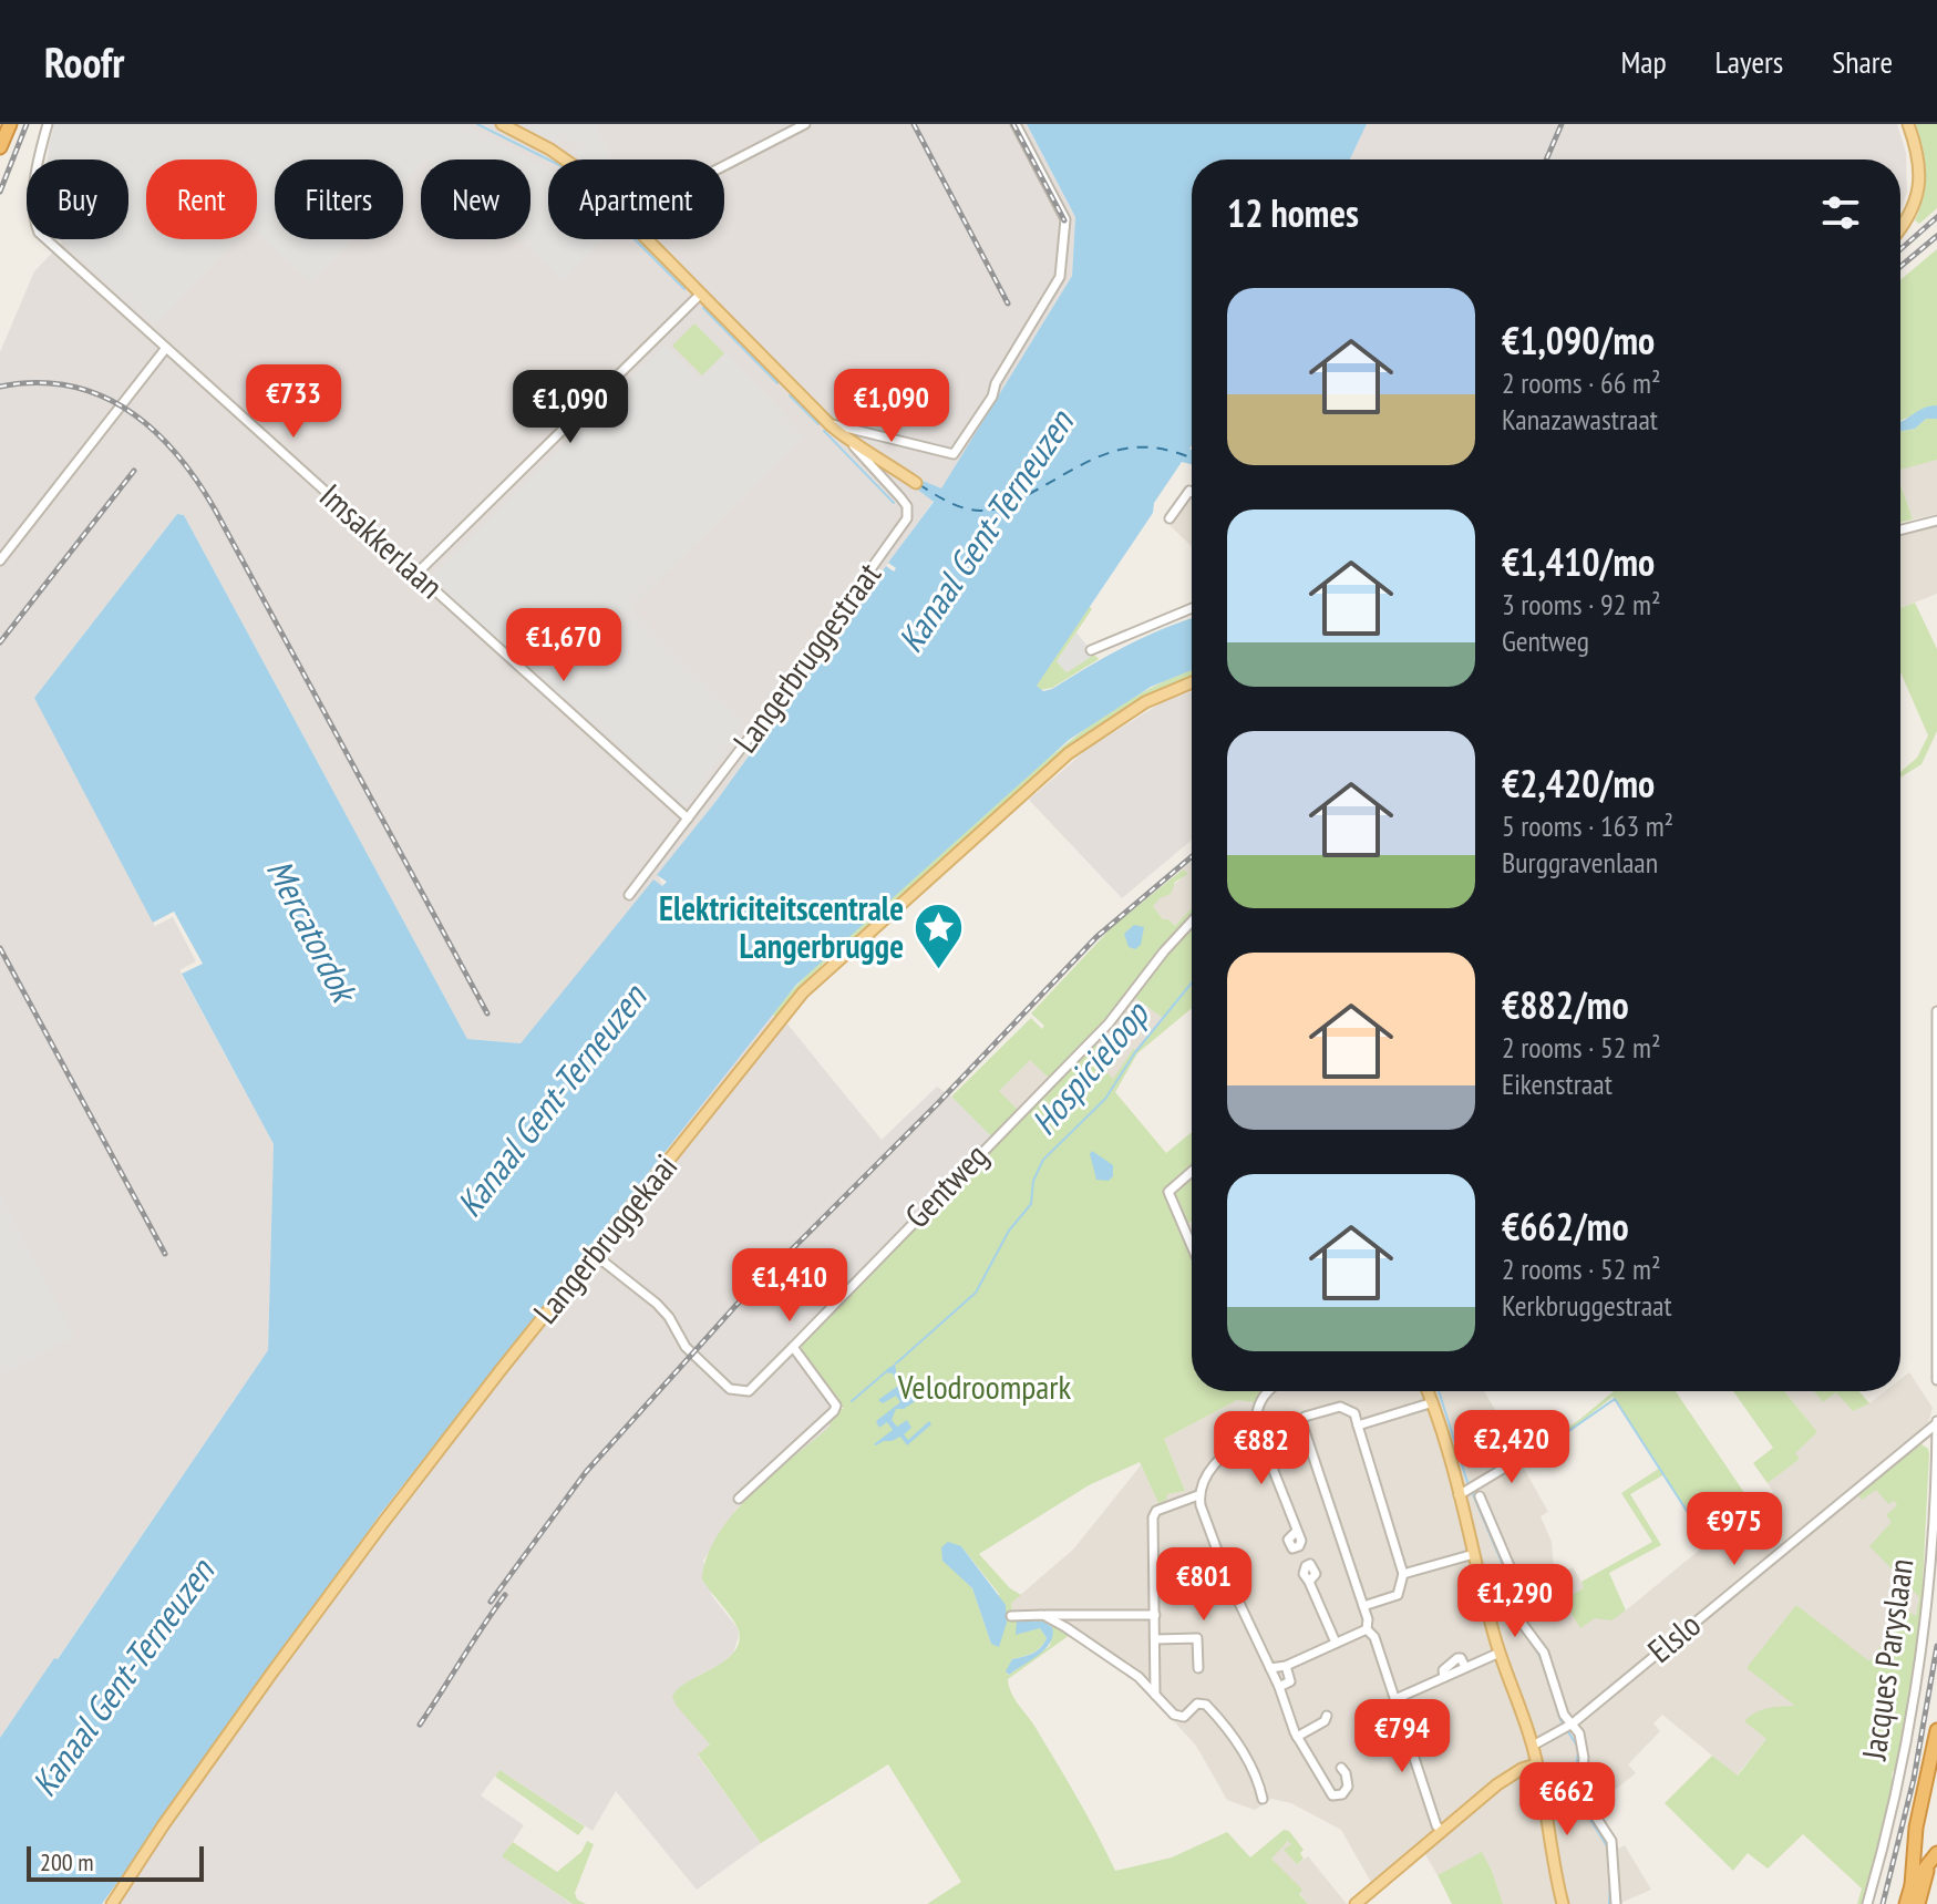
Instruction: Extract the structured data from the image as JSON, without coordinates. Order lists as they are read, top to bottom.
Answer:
{
  "streets": {
    "highway": ["Jacques Paryslaan"],
    "main road": ["Langerbruggestraat", "Langerbruggekaai"],
    "street": ["Imsakkerlaan", "Gentweg", "Elslo"]
  },
  "crossings": [
    ["Imsakkerlaan", "Langerbruggestraat"],
    ["Gentweg", "Langerbruggekaai"],
    ["Elslo", "Jacques Paryslaan"]
  ],
  "water": ["Kanaal Gent-Terneuzen", "Mercatordok", "Hospicieloop"],
  "parks": ["Velodroompark"],
  "places": {
    "place": ["Elektriciteitscentrale Langerbrugge"]
  },
  "scale_bar": "200 m",
  "page": {
    "header": "Roofr",
    "nav": ["Map", "Layers", "Share"],
    "chip": [
      "Buy",
      "Rent",
      "Filters",
      "New",
      "Apartment"
    ],
    "heading": "12 homes",
    "list": [
      {
        "name": "€1,090/mo",
        "note": "2 rooms · 66 m² · Kanazawastraat"
      },
      {
        "name": "€1,410/mo",
        "note": "3 rooms · 92 m² · Gentweg"
      },
      {
        "name": "€2,420/mo",
        "note": "5 rooms · 163 m² · Burggravenlaan"
      },
      {
        "name": "€882/mo",
        "note": "2 rooms · 52 m² · Eikenstraat"
      },
      {
        "name": "€662/mo",
        "note": "2 rooms · 52 m² · Kerkbruggestraat"
      }
    ],
    "price": [
      "€733",
      "€1,090",
      "€1,090",
      "€1,670",
      "€1,410",
      "€2,420",
      "€882",
      "€975",
      "€801",
      "€1,290",
      "€794",
      "€662"
    ],
    "scale": "200 m"
  }
}
